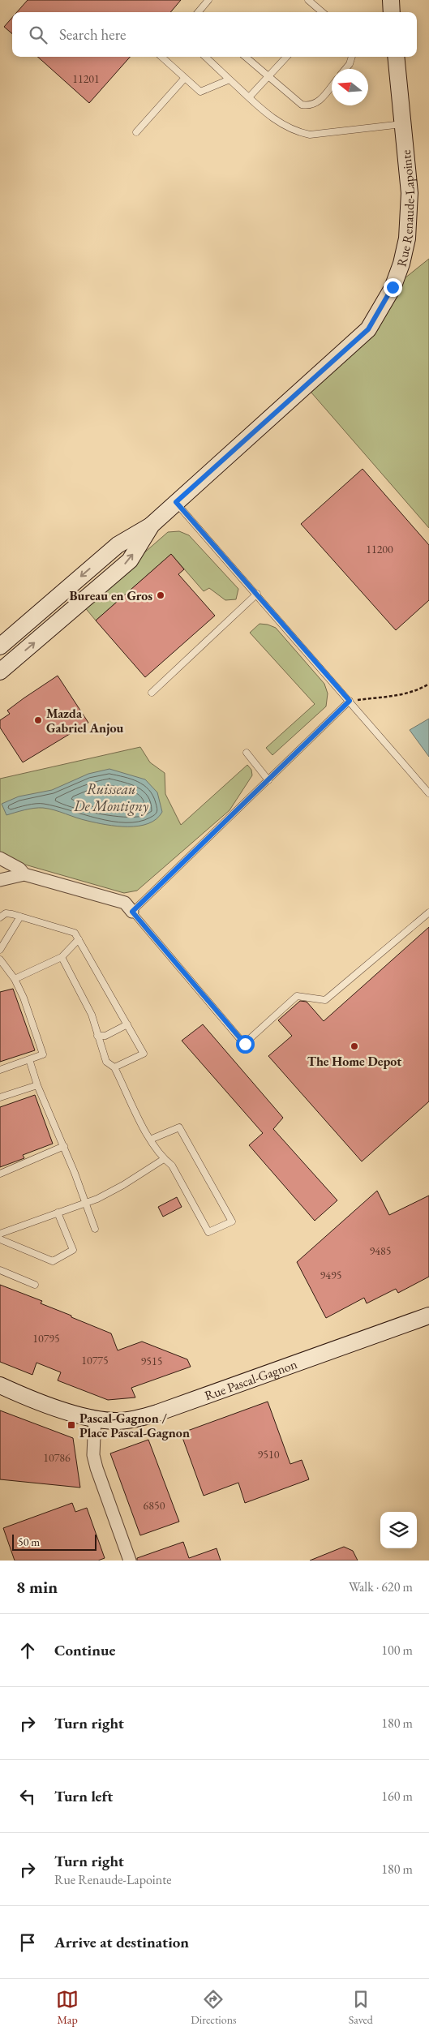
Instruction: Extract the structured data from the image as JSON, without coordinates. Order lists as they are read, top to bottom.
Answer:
{
  "streets": {
    "street": ["Rue Renaude-Lapointe", "Rue Pascal-Gagnon"]
  },
  "water": ["Ruisseau De Montigny"],
  "places": {
    "other": ["Bureau en Gros", "Mazda Gabriel Anjou", "The Home Depot"],
    "transit": ["Pascal-Gagnon / Place Pascal-Gagnon"]
  },
  "house_numbers": [
    "11201",
    "11200",
    "9485",
    "9495",
    "10795",
    "10775",
    "9515",
    "9510",
    "10786",
    "6850"
  ],
  "scale_bar": "50 m",
  "north": "left",
  "page": {
    "search": "Search here",
    "scale": "50 m",
    "heading": ["8 min", "Walk · 620 m"],
    "list": [
      ["Continue", "100 m"],
      ["Turn right", "180 m"],
      ["Turn left", "160 m"],
      ["Turn right", "Rue Renaude-Lapointe", "180 m"],
      "Arrive at destination"
    ],
    "nav": ["Map", "Directions", "Saved"]
  }
}
